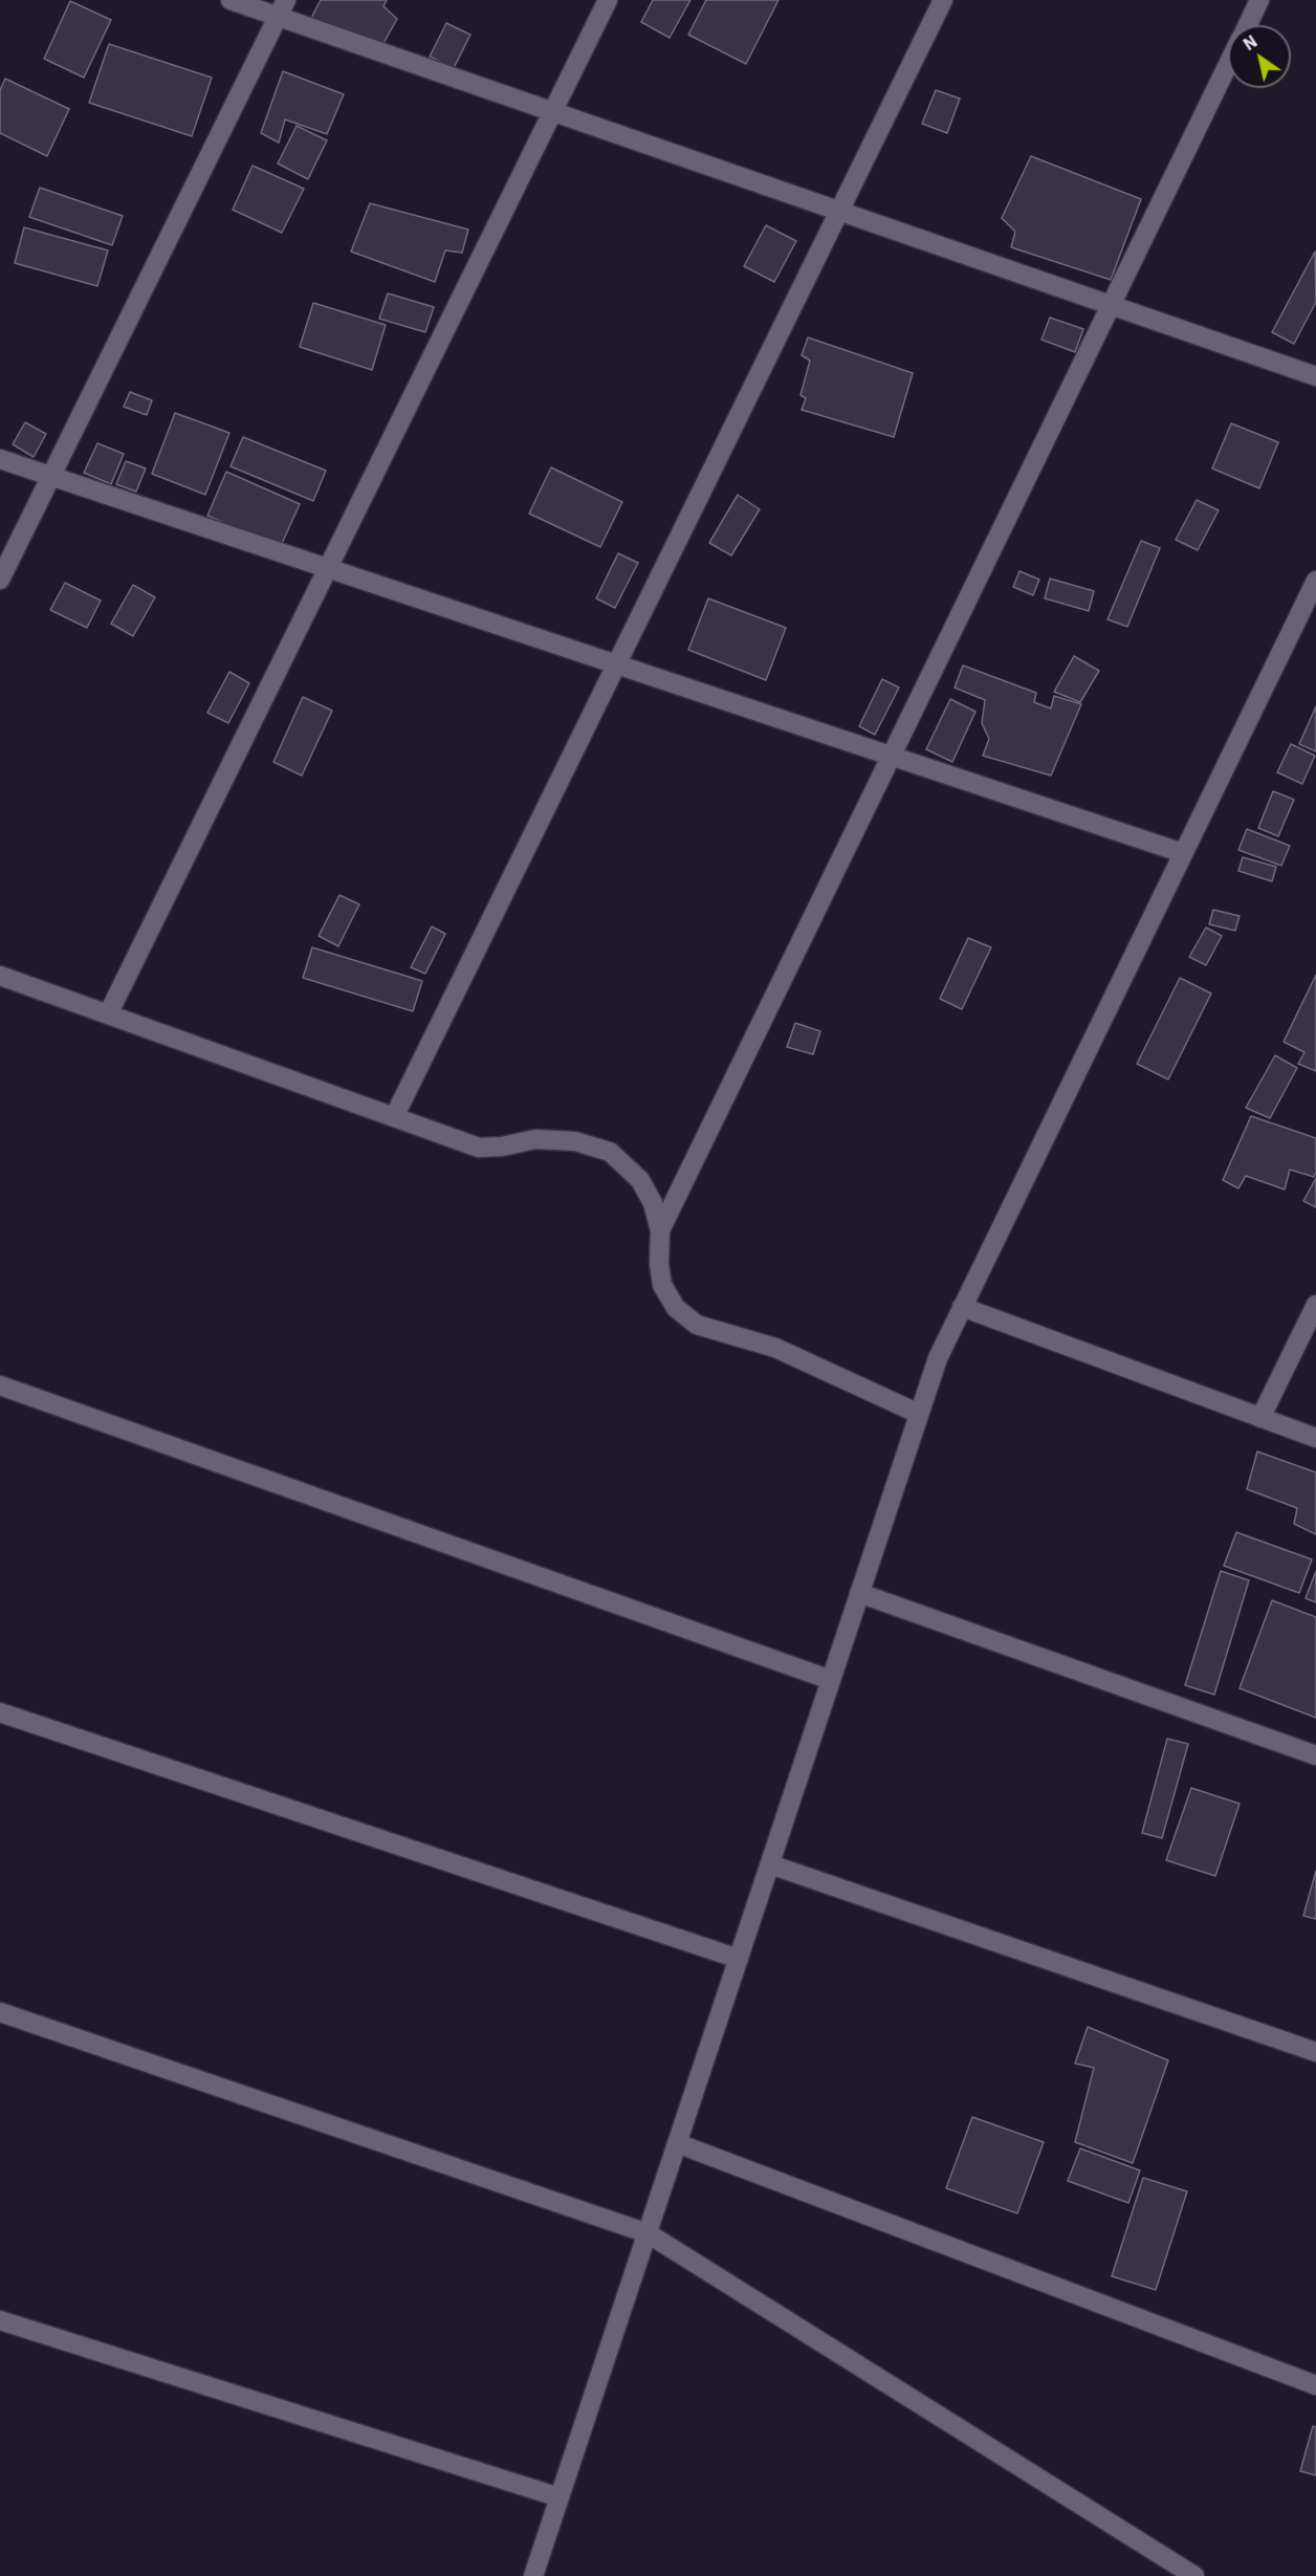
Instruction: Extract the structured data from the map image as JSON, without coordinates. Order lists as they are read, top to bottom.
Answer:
{
  "north": "top left"
}
